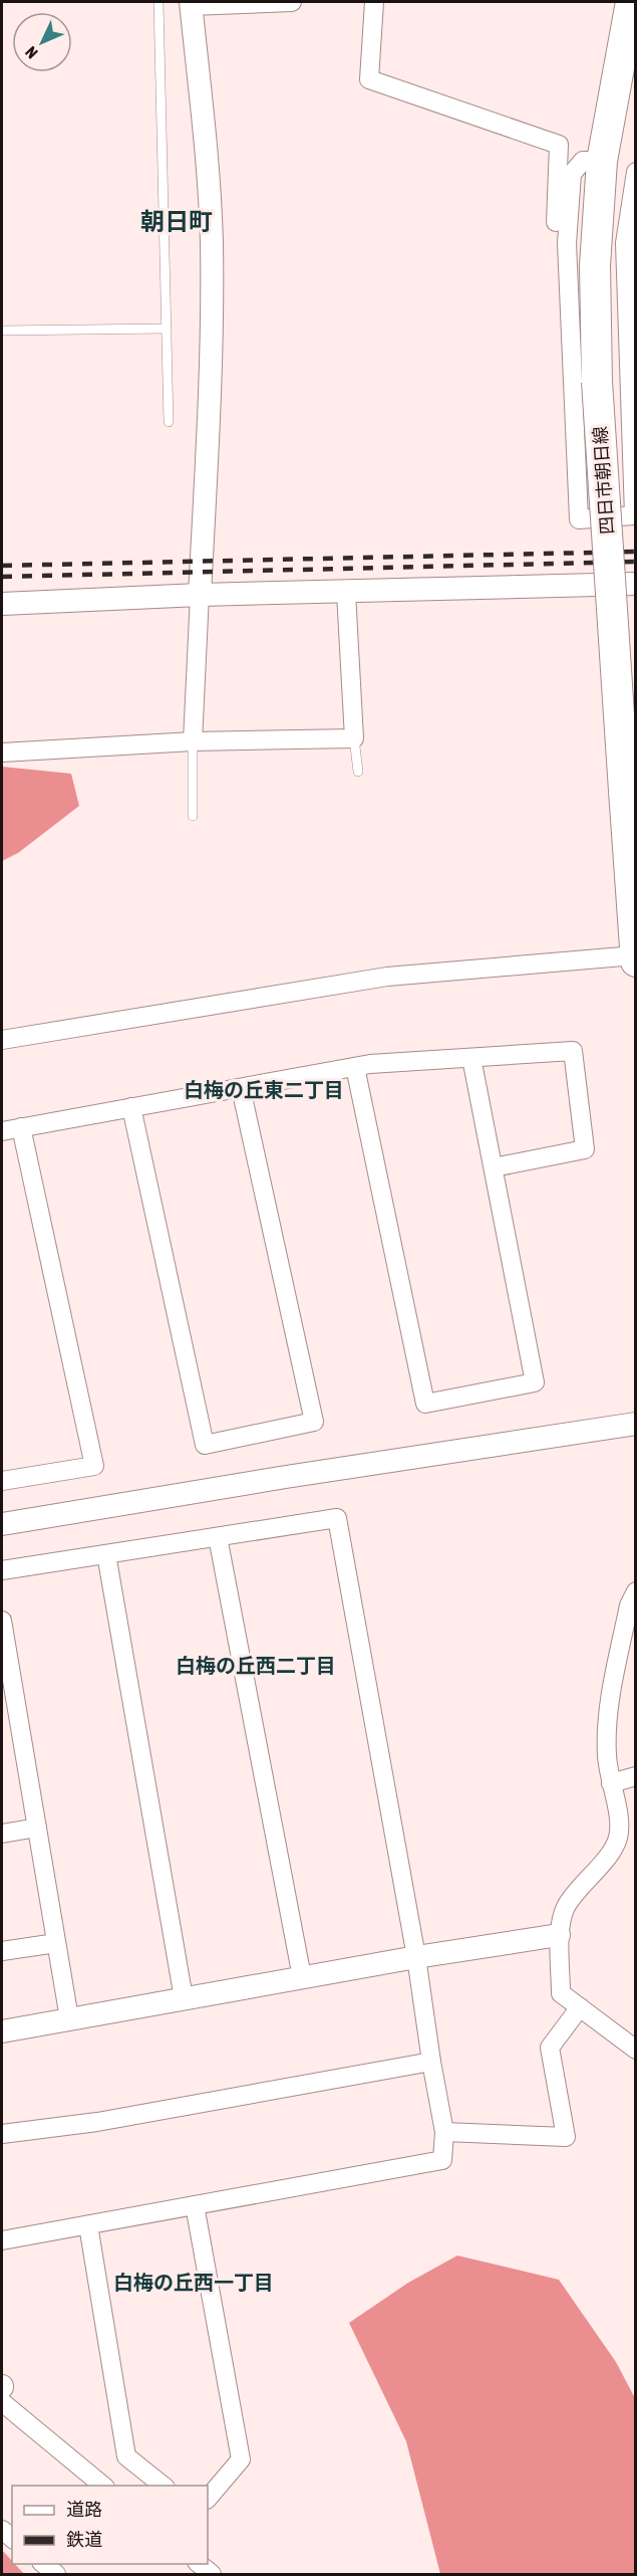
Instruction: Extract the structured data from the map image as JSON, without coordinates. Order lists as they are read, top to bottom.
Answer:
{
  "streets": {
    "main road": ["四日市朝日線"]
  },
  "districts": [
    "朝日町",
    "白梅の丘東二丁目",
    "白梅の丘西二丁目",
    "白梅の丘西一丁目"
  ],
  "legend": ["道路", "鉄道"],
  "north": "bottom left"
}
